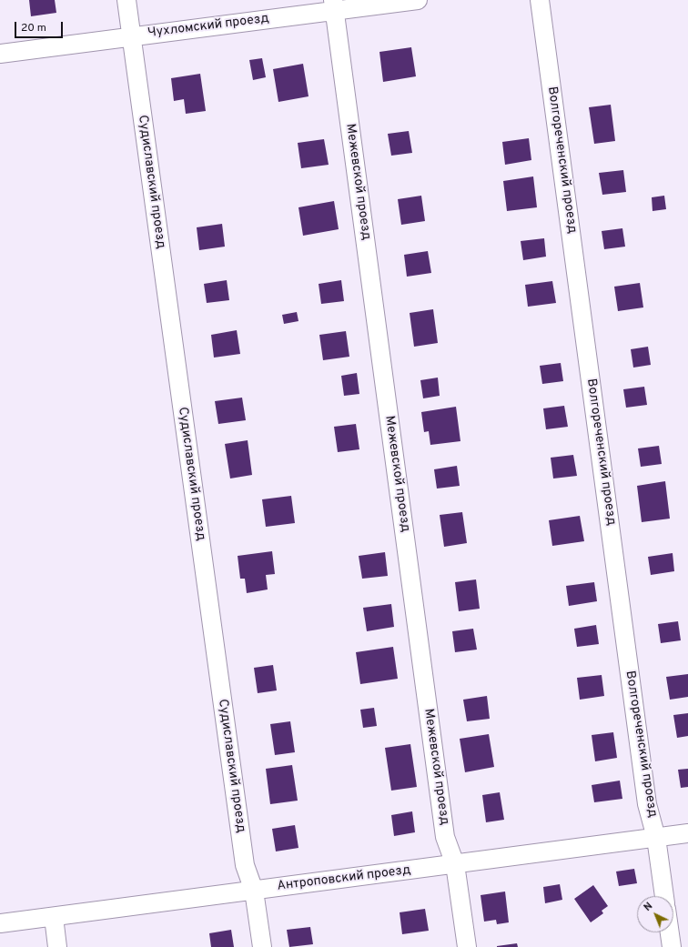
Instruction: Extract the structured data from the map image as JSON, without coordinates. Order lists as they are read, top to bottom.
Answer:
{
  "streets": {
    "street": [
      "Чухломский проезд",
      "Волгореченский проезд",
      "Судиславский проезд",
      "Межевской проезд",
      "Антроповский проезд"
    ]
  },
  "crossings": [
    ["Чухломский проезд", "Судиславский проезд"],
    ["Чухломский проезд", "Межевской проезд"],
    ["Волгореченский проезд", "Антроповский проезд"],
    ["Судиславский проезд", "Антроповский проезд"],
    ["Межевской проезд", "Антроповский проезд"]
  ],
  "scale_bar": "20 m",
  "north": "top left"
}
